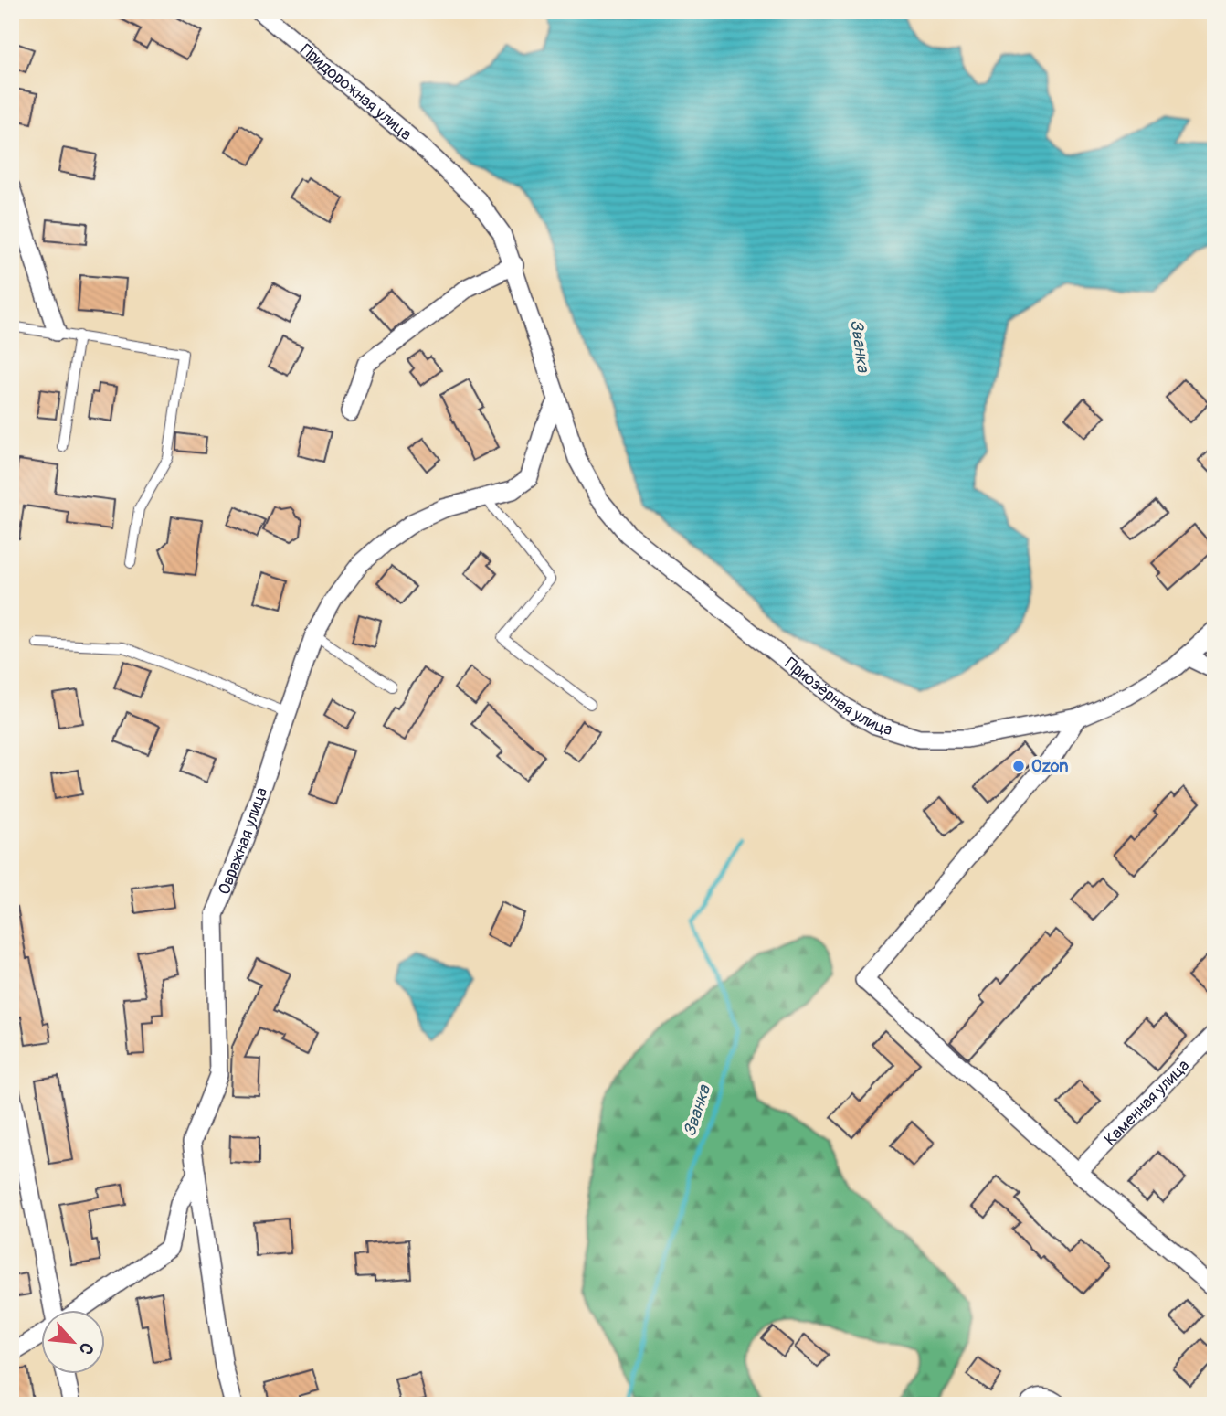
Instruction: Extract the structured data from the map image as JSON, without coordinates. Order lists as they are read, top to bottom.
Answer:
{
  "streets": {
    "street": [
      "Придорожная улица",
      "Приозёрная улица",
      "Овражная улица",
      "Каменная улица"
    ]
  },
  "crossings": [
    ["Придорожная улица", "Приозёрная улица"],
    ["Приозёрная улица", "Овражная улица"]
  ],
  "water": ["Званка"],
  "places": ["Ozon"],
  "north": "bottom right"
}
